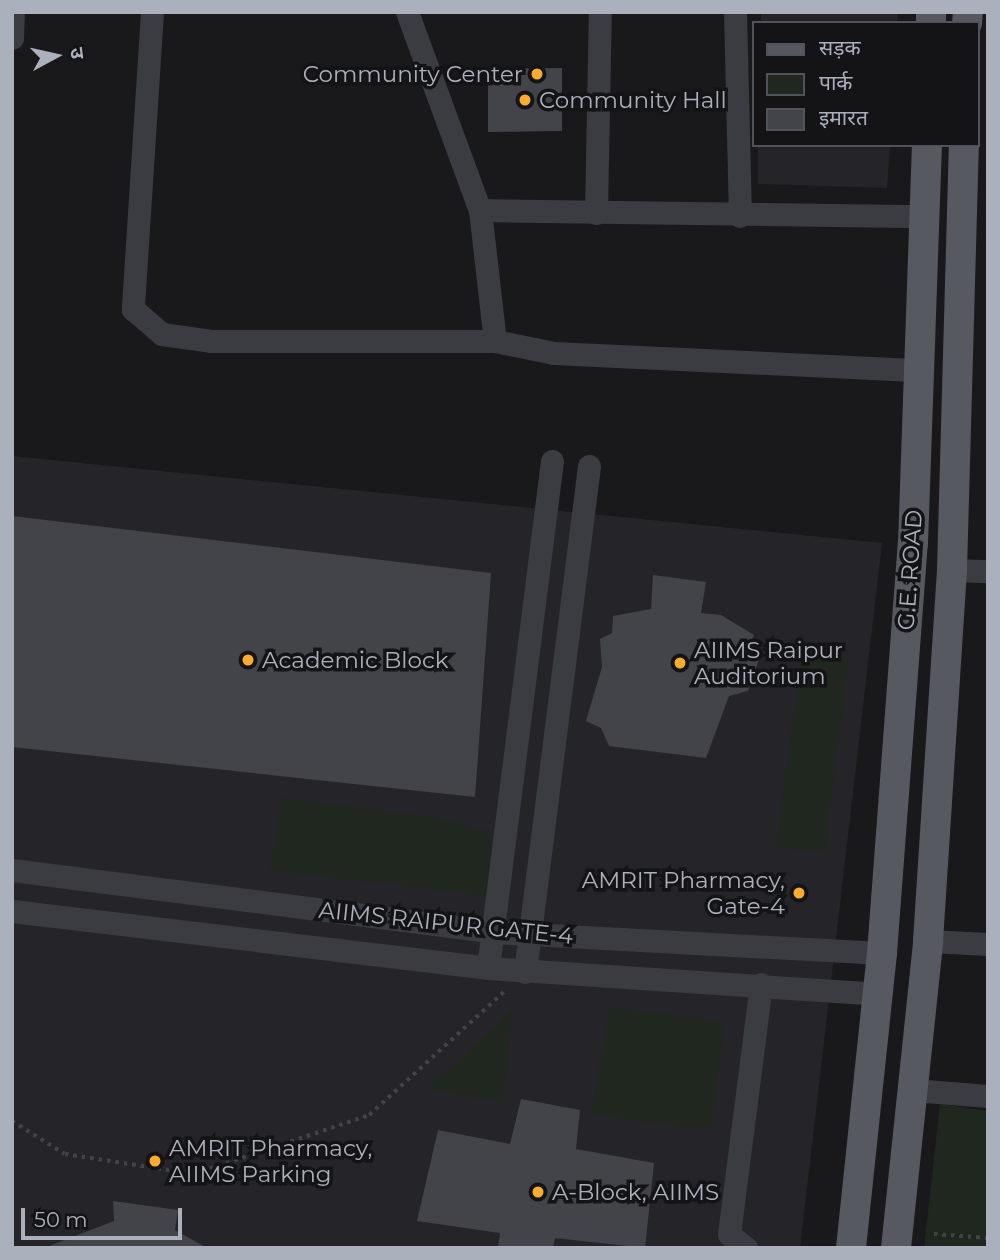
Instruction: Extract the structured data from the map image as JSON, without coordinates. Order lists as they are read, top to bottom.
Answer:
{
  "streets": {
    "main road": ["G.E. ROAD"],
    "street": ["AIIMS RAIPUR GATE-4"]
  },
  "crossings": [
    ["G.E. ROAD", "AIIMS RAIPUR GATE-4"]
  ],
  "places": [
    "Community Center",
    "Community Hall",
    "Academic Block",
    "AIIMS Raipur Auditorium",
    "AMRIT Pharmacy, Gate-4",
    "AMRIT Pharmacy, AIIMS Parking",
    "A-Block, AIIMS"
  ],
  "legend": ["सड़क", "पार्क", "इमारत"],
  "scale_bar": "50 m",
  "north": "right"
}
